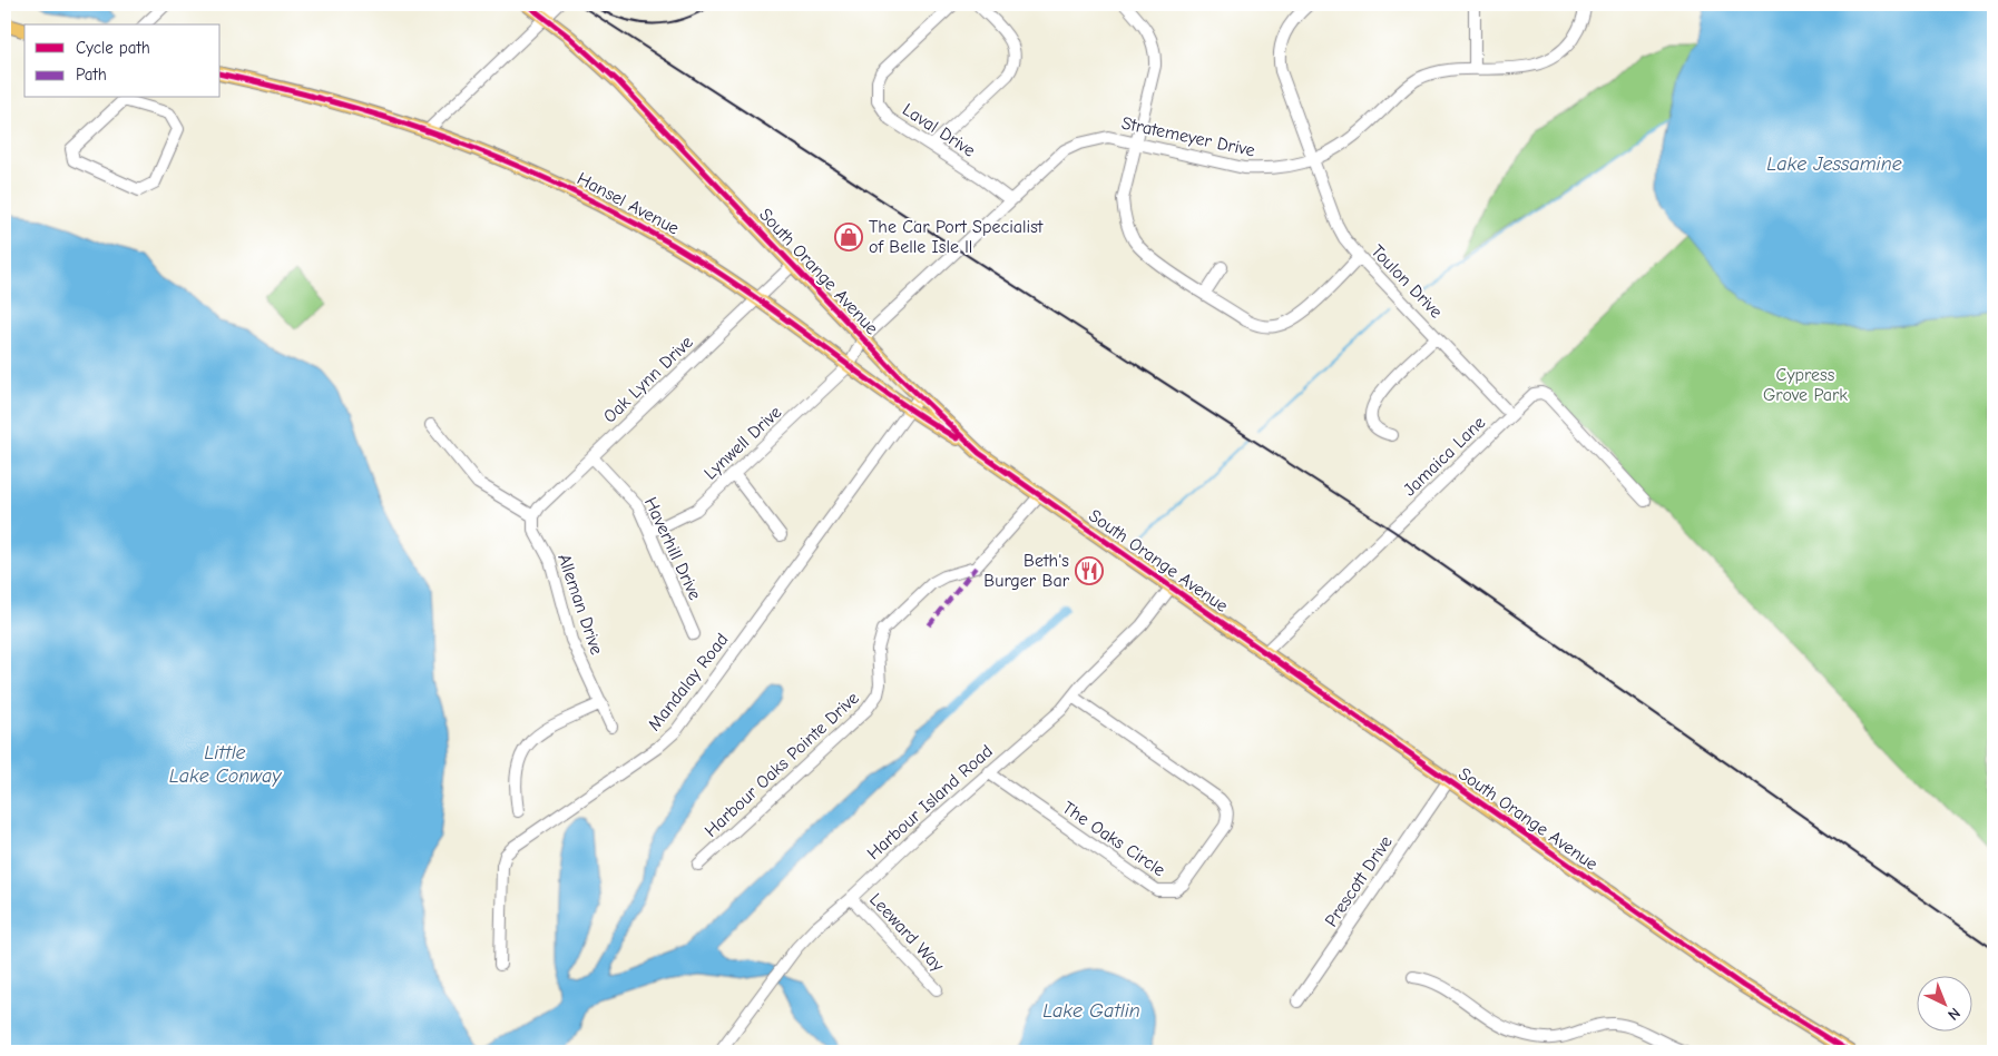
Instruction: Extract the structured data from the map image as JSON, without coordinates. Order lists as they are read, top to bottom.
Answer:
{
  "streets": {
    "main road": ["Hansel Avenue", "South Orange Avenue"],
    "street": [
      "Laval Drive",
      "Stratemeyer Drive",
      "Toulon Drive",
      "Oak Lynn Drive",
      "Lynwell Drive",
      "Jamaica Lane",
      "Haverhill Drive",
      "Alleman Drive",
      "Mandalay Road",
      "Harbour Oaks Pointe Drive",
      "Harbour Island Road",
      "The Oaks Circle",
      "Prescott Drive",
      "Leeward Way"
    ]
  },
  "crossings": [
    ["Laval Drive", "Stratemeyer Drive"],
    ["Stratemeyer Drive", "Hansel Avenue"],
    ["Stratemeyer Drive", "South Orange Avenue"],
    ["Stratemeyer Drive", "Toulon Drive"],
    ["Stratemeyer Drive", "Lynwell Drive"],
    ["Hansel Avenue", "South Orange Avenue"],
    ["Hansel Avenue", "Oak Lynn Drive"],
    ["Hansel Avenue", "Lynwell Drive"],
    ["Hansel Avenue", "Mandalay Road"],
    ["South Orange Avenue", "Oak Lynn Drive"],
    ["South Orange Avenue", "Jamaica Lane"],
    ["South Orange Avenue", "Mandalay Road"],
    ["South Orange Avenue", "Harbour Oaks Pointe Drive"],
    ["South Orange Avenue", "Harbour Island Road"],
    ["South Orange Avenue", "Prescott Drive"],
    ["Oak Lynn Drive", "Haverhill Drive"],
    ["Oak Lynn Drive", "Alleman Drive"],
    ["Lynwell Drive", "Haverhill Drive"],
    ["Harbour Island Road", "The Oaks Circle"],
    ["Harbour Island Road", "Leeward Way"]
  ],
  "water": ["Lake Jessamine", "Little Lake Conway", "Lake Gatlin"],
  "parks": ["Cypress Grove Park"],
  "places": {
    "shop": ["The Car Port Specialist of Belle Isle ll"],
    "restaurant": ["Beth's Burger Bar"]
  },
  "legend": ["Cycle path", "Path"],
  "north": "bottom right"
}
